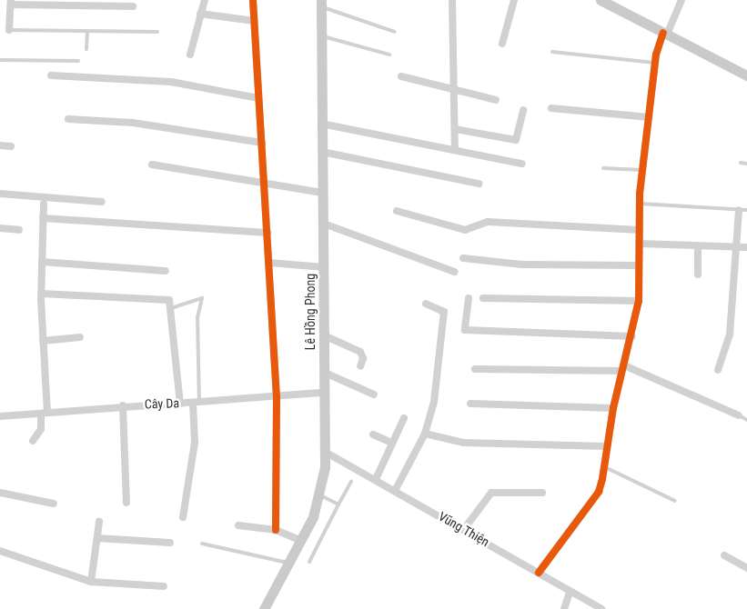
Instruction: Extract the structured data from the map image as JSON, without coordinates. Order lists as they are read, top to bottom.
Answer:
{
  "streets": {
    "main road": ["Lê Hồng Phong"],
    "street": ["Cây Da", "Vũng Thiện"]
  },
  "crossings": [
    ["Lê Hồng Phong", "Cây Da"],
    ["Lê Hồng Phong", "Vũng Thiện"]
  ]
}
